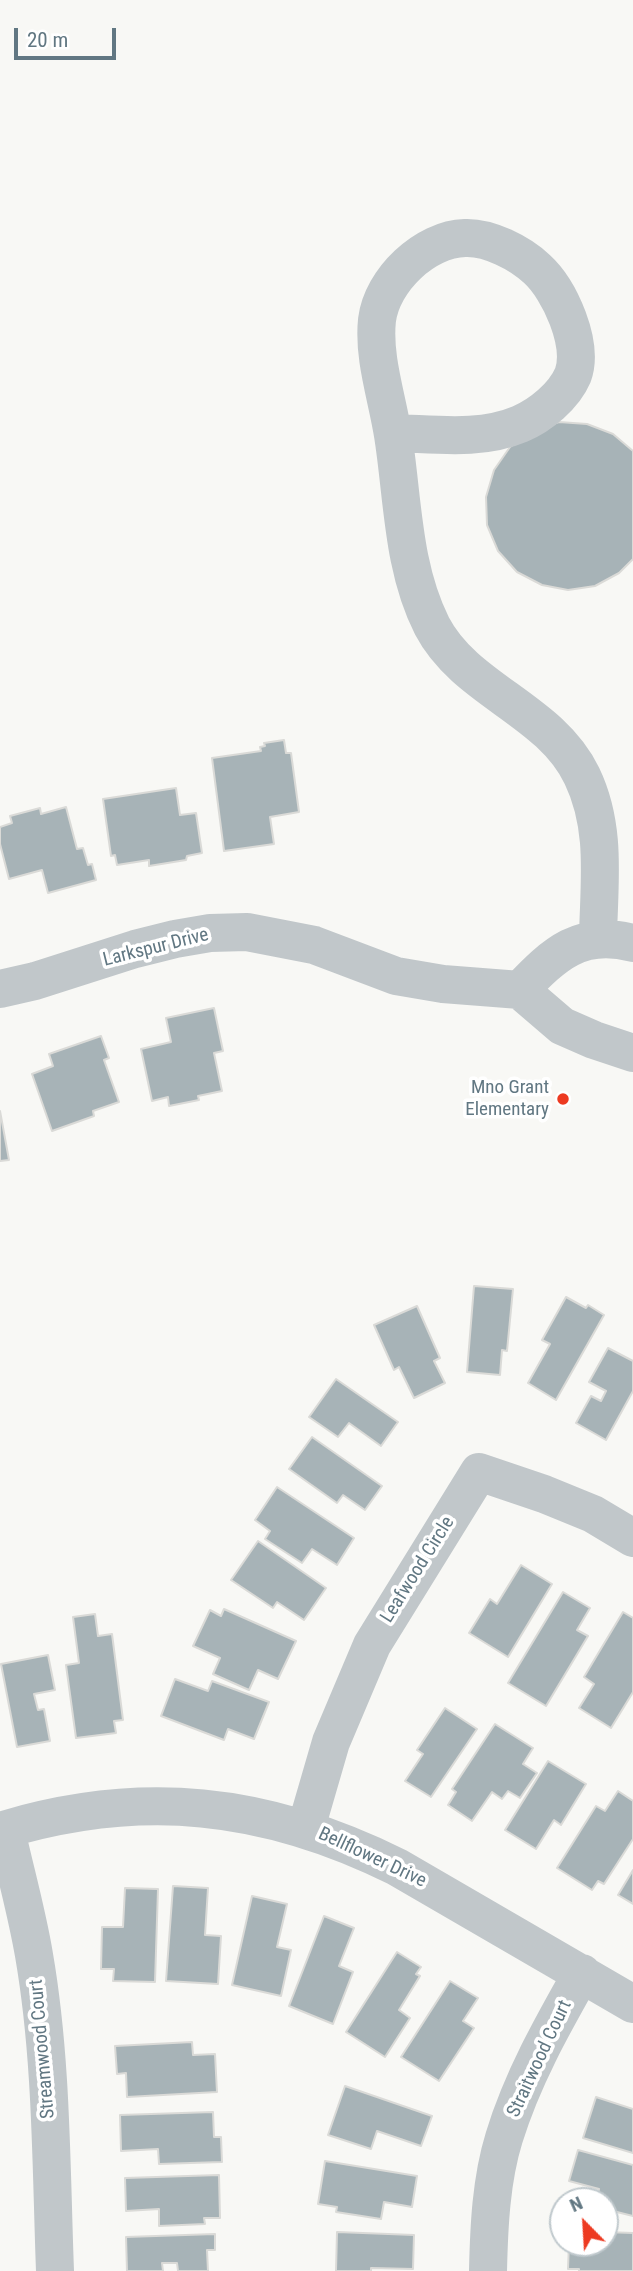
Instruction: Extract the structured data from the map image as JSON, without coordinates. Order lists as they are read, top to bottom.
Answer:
{
  "streets": {
    "street": [
      "Larkspur Drive",
      "Leafwood Circle",
      "Bellflower Drive",
      "Streamwood Court",
      "Straitwood Court"
    ]
  },
  "crossings": [
    ["Leafwood Circle", "Bellflower Drive"],
    ["Bellflower Drive", "Streamwood Court"],
    ["Bellflower Drive", "Straitwood Court"]
  ],
  "places": ["Mno Grant Elementary"],
  "scale_bar": "20 m",
  "north": "top left"
}
